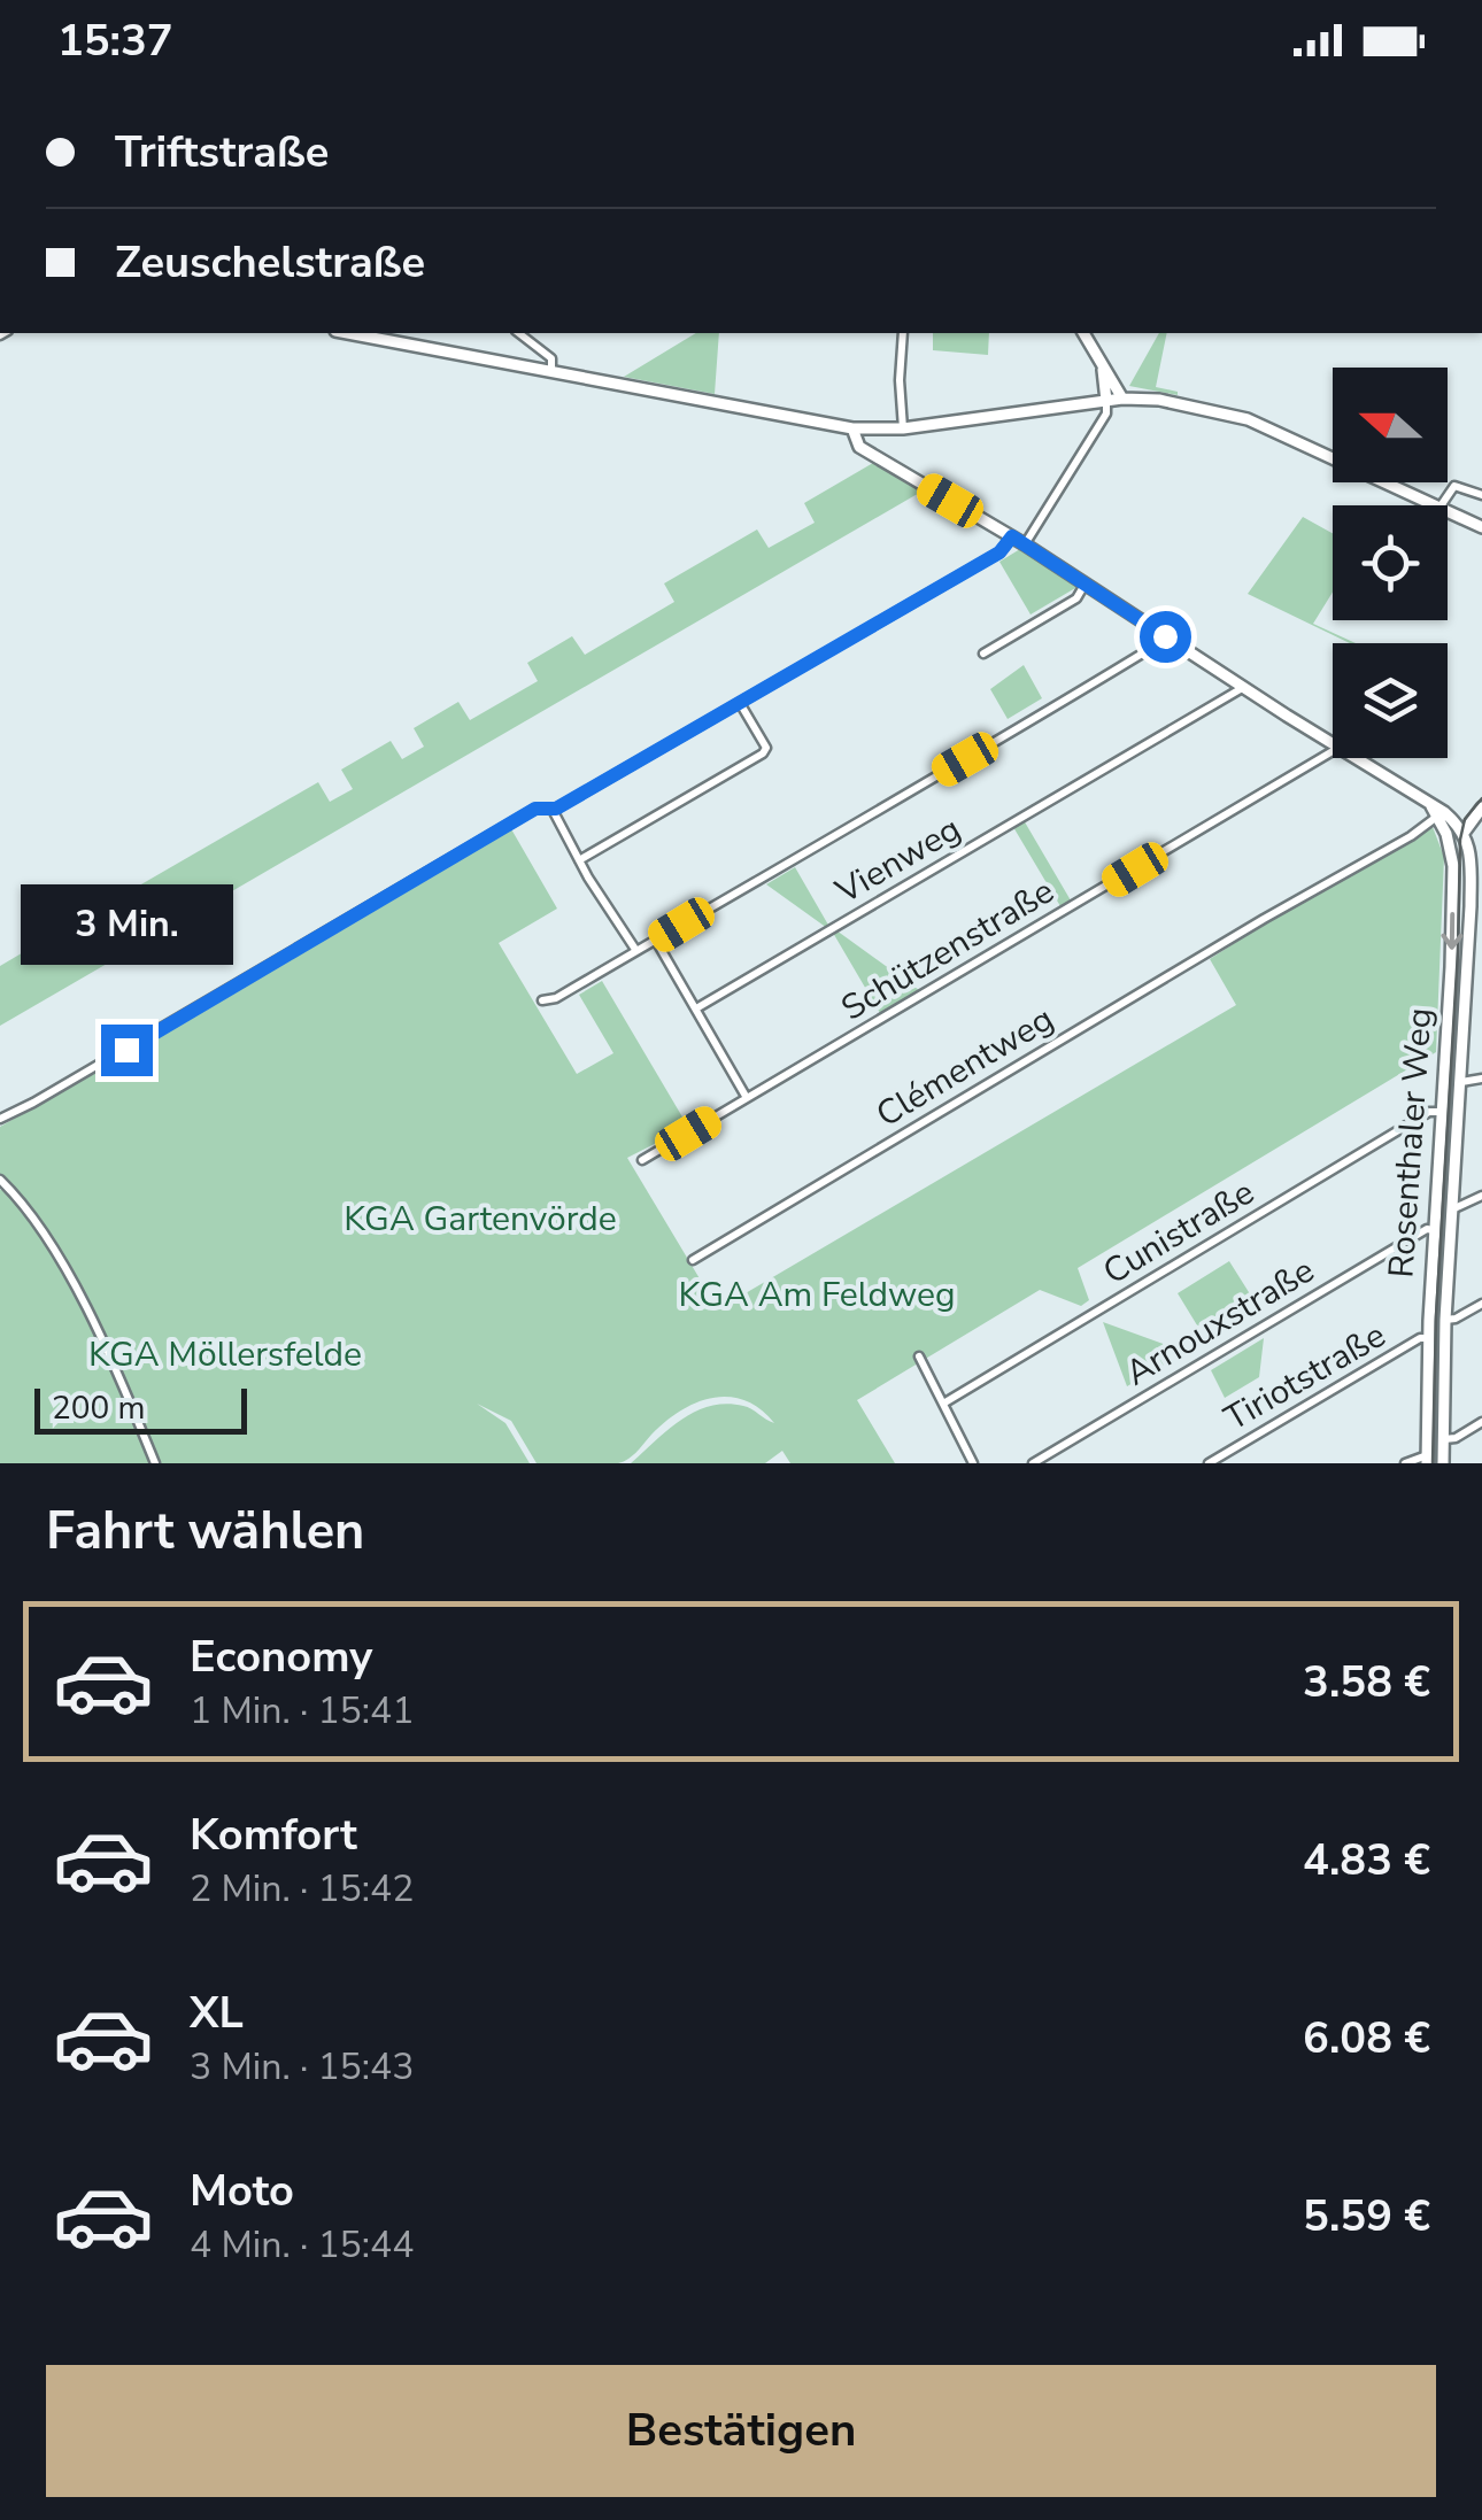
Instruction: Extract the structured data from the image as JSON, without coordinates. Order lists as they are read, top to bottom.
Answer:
{
  "streets": {
    "main road": ["Rosenthaler Weg"],
    "street": [
      "Vienweg",
      "Schützenstraße",
      "Clémentweg",
      "Cunistraße",
      "Arnouxstraße",
      "Tiriotstraße"
    ]
  },
  "crossings": [
    ["Clémentweg", "Rosenthaler Weg"],
    ["Rosenthaler Weg", "Cunistraße"],
    ["Rosenthaler Weg", "Arnouxstraße"],
    ["Rosenthaler Weg", "Tiriotstraße"]
  ],
  "parks": ["KGA Gartenvörde", "KGA Am Feldweg", "KGA Möllersfelde"],
  "scale_bar": "200 m",
  "north": "left",
  "page": {
    "status": "15:37",
    "banner": ["Triftstraße", "Zeuschelstraße"],
    "bubble": "3 Min.",
    "scale": "200 m",
    "heading": "Fahrt wählen",
    "list": [
      {
        "name": "Economy",
        "note": "1 Min. · 15:41",
        "value": "3.58 €"
      },
      {
        "name": "Komfort",
        "note": "2 Min. · 15:42",
        "value": "4.83 €"
      },
      {
        "name": "XL",
        "note": "3 Min. · 15:43",
        "value": "6.08 €"
      },
      {
        "name": "Moto",
        "note": "4 Min. · 15:44",
        "value": "5.59 €"
      }
    ],
    "buttons": "Bestätigen"
  }
}
